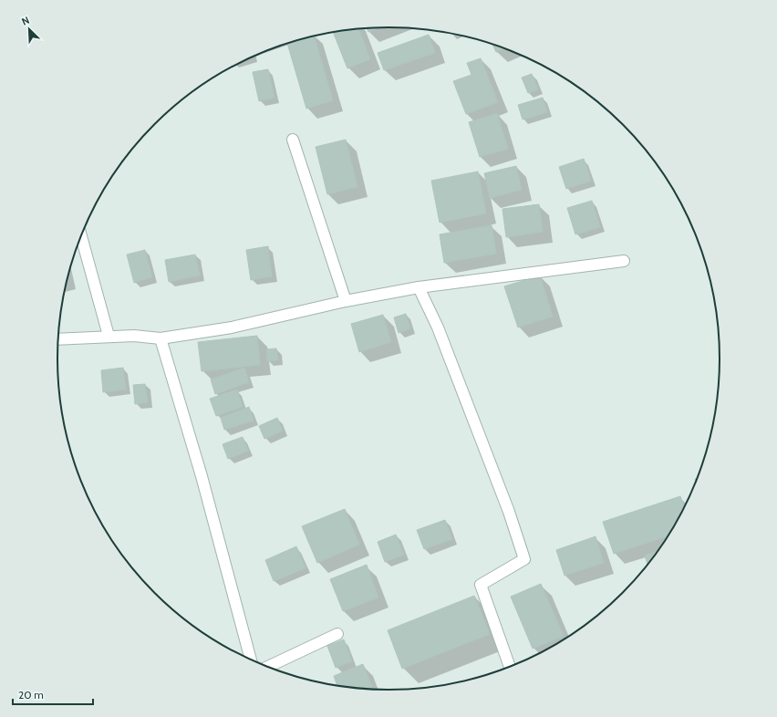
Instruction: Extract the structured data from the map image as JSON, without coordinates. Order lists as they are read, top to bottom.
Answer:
{
  "scale_bar": "20 m",
  "north": "top left"
}
